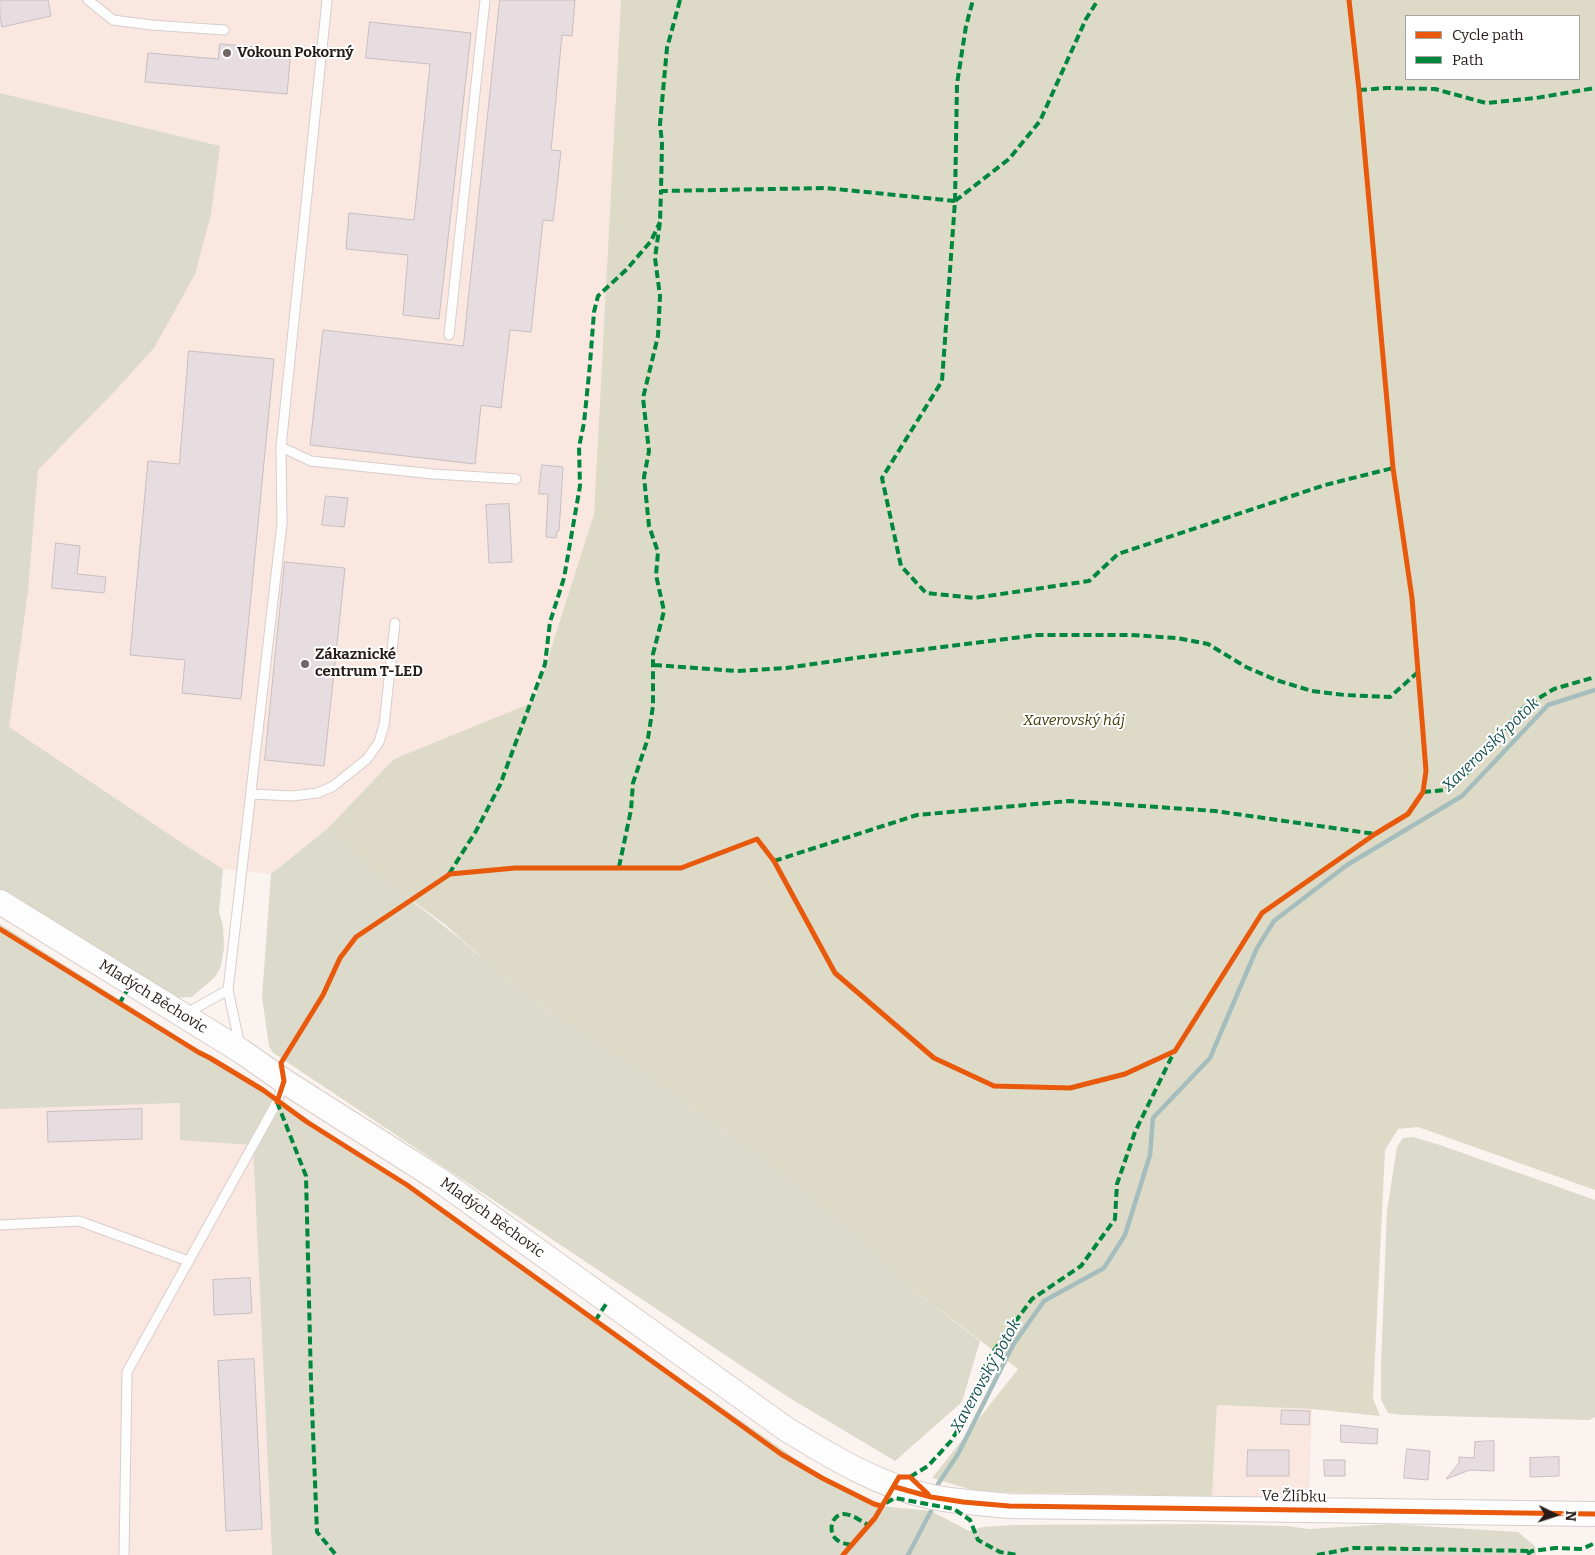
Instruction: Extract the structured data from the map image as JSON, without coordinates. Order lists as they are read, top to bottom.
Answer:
{
  "streets": {
    "street": ["Mladých Běchovic", "Ve Žlíbku"]
  },
  "crossings": [
    ["Mladých Běchovic", "Ve Žlíbku"]
  ],
  "water": ["Xaverovský potok"],
  "parks": ["Xaverovský háj"],
  "places": ["Vokoun Pokorný", "Zákaznické centrum T-LED"],
  "legend": ["Cycle path", "Path"],
  "north": "right"
}
